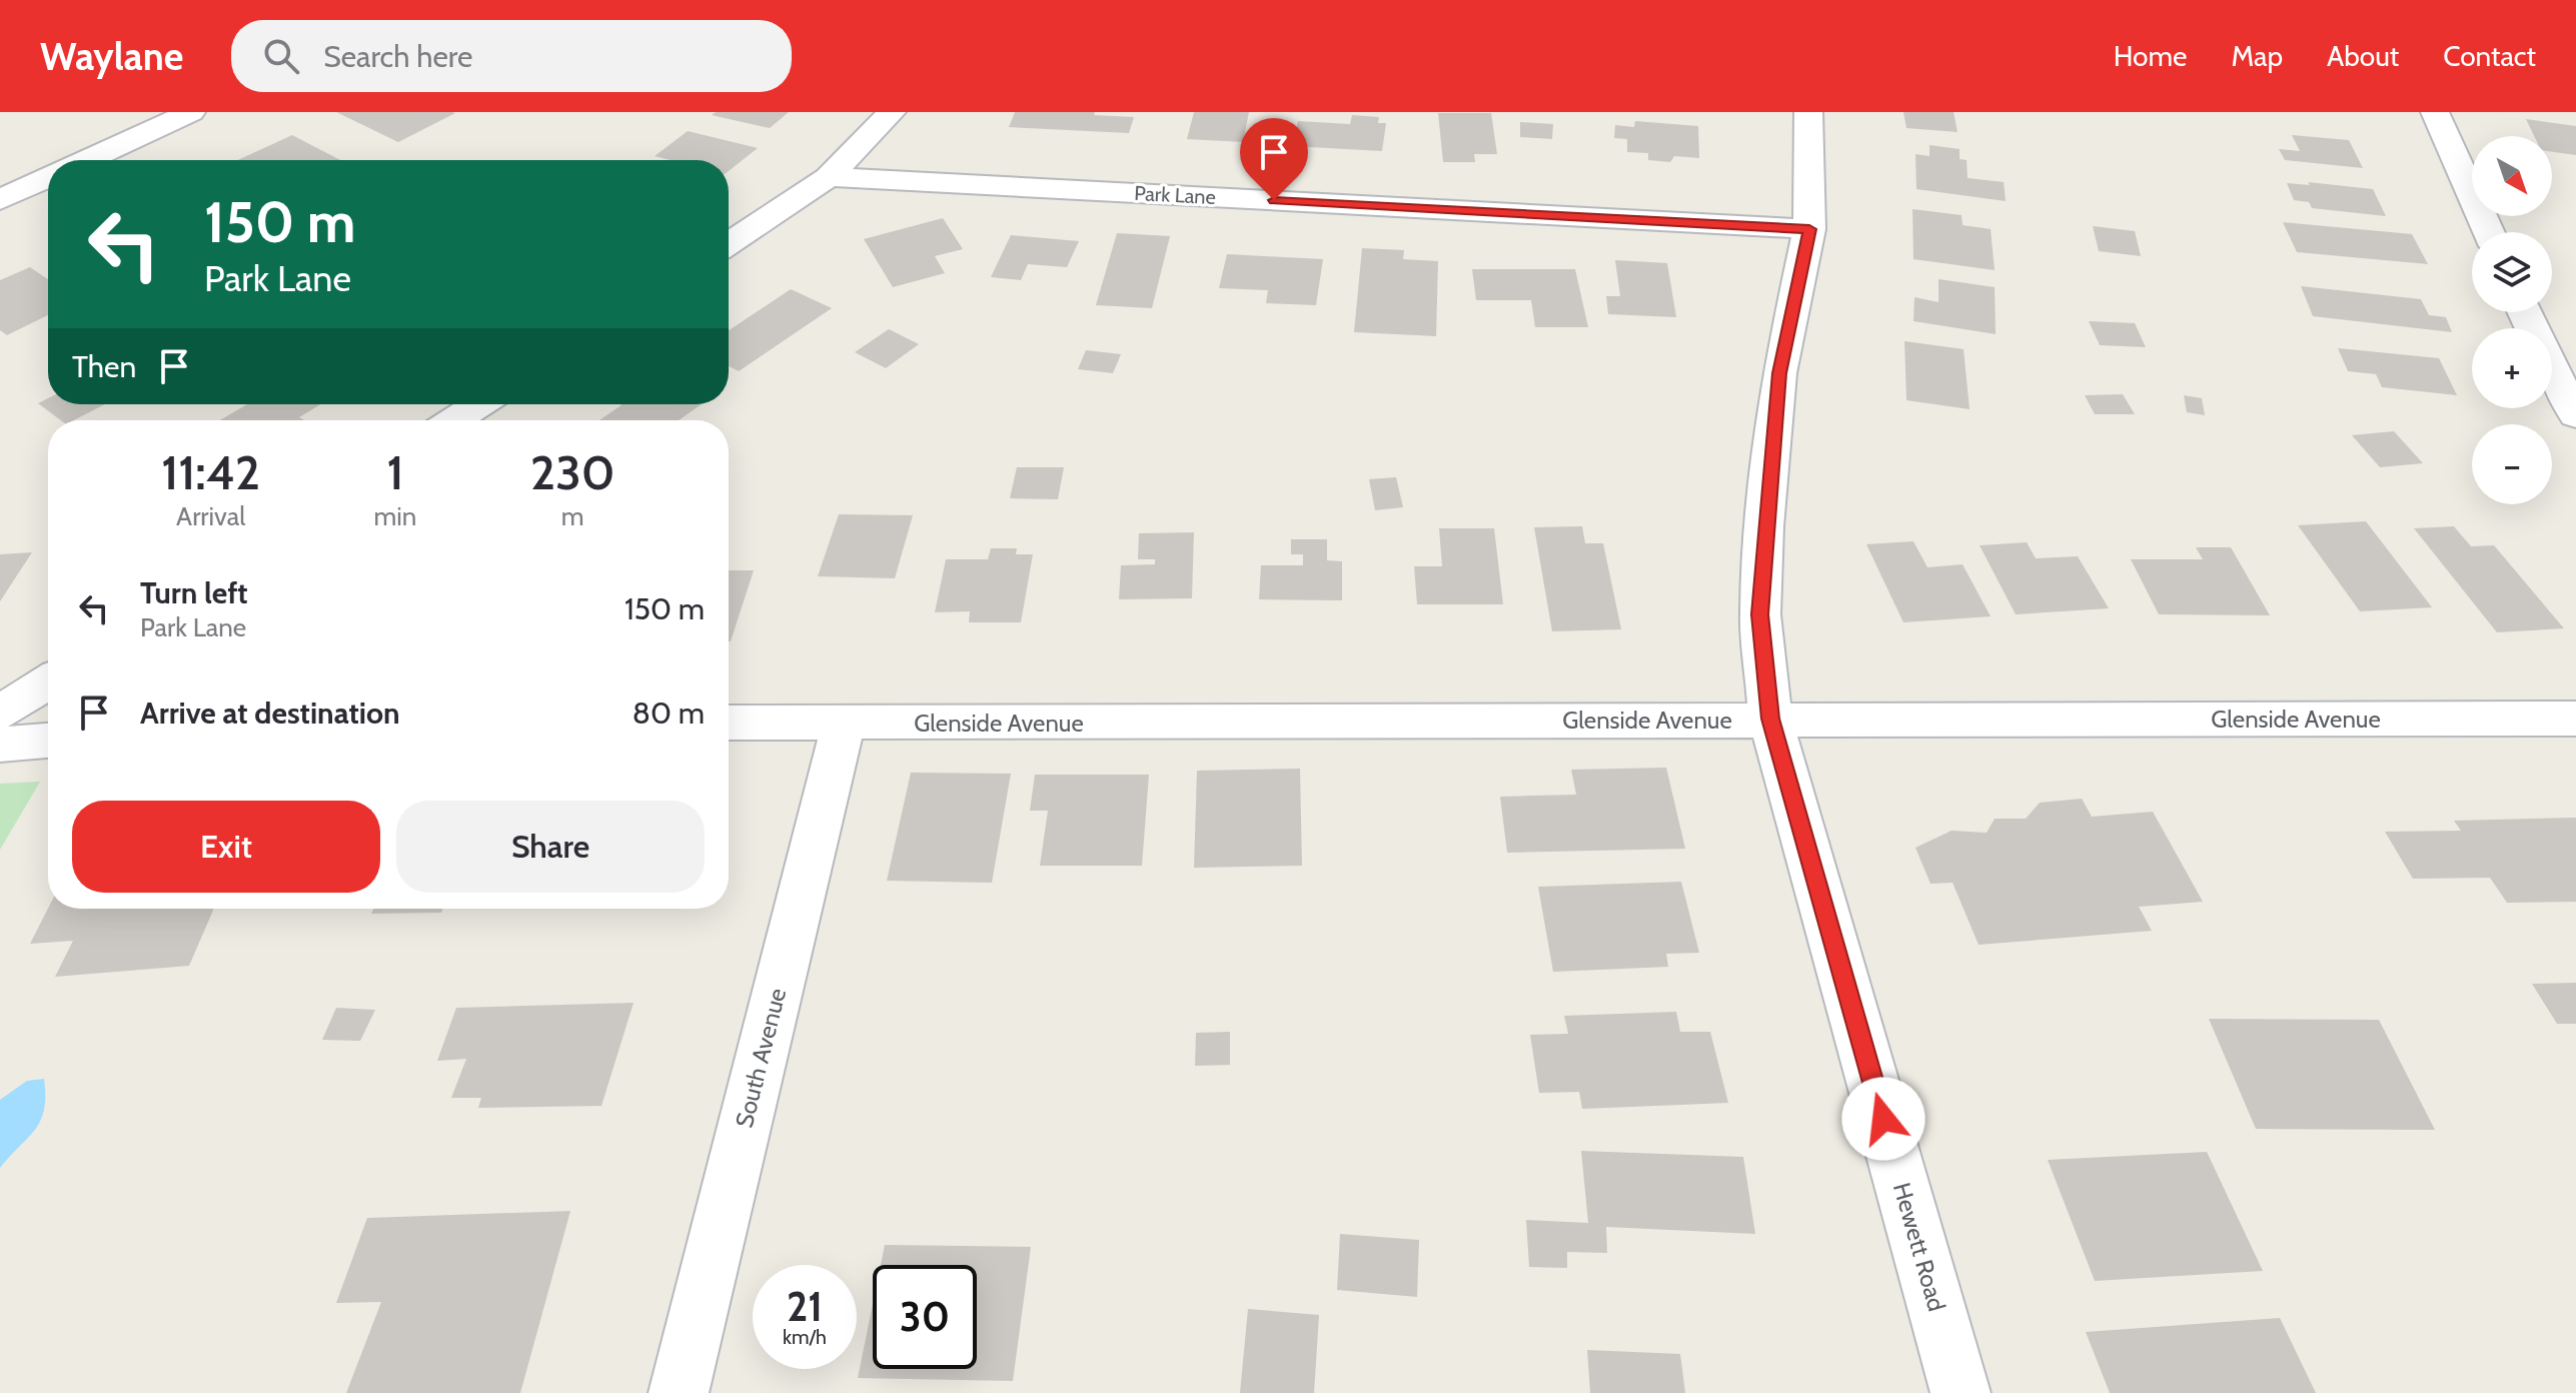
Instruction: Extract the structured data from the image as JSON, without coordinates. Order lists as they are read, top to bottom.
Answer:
{
  "streets": {
    "street": [
      "Park Lane",
      "Glenside Avenue",
      "South Avenue",
      "Hewett Road"
    ]
  },
  "crossings": [
    ["Park Lane", "Hewett Road"],
    ["Glenside Avenue", "South Avenue"],
    ["Glenside Avenue", "Hewett Road"]
  ],
  "north": "bottom right",
  "page": {
    "header": "Waylane",
    "search": "Search here",
    "nav": [
      "Home",
      "Map",
      "About",
      "Contact"
    ],
    "map_buttons": ["+", "−"],
    "turn": ["150 m", "Park Lane"],
    "then": "Then",
    "eta": [
      "11:42",
      "Arrival",
      "1",
      "min",
      "230",
      "m"
    ],
    "list": [
      {
        "name": "Turn left",
        "note": "Park Lane",
        "value": "150 m"
      },
      {
        "name": "Arrive at destination",
        "value": "80 m"
      }
    ],
    "buttons": ["Exit", "Share"],
    "speed": "21 km/h",
    "limit": "30"
  }
}
